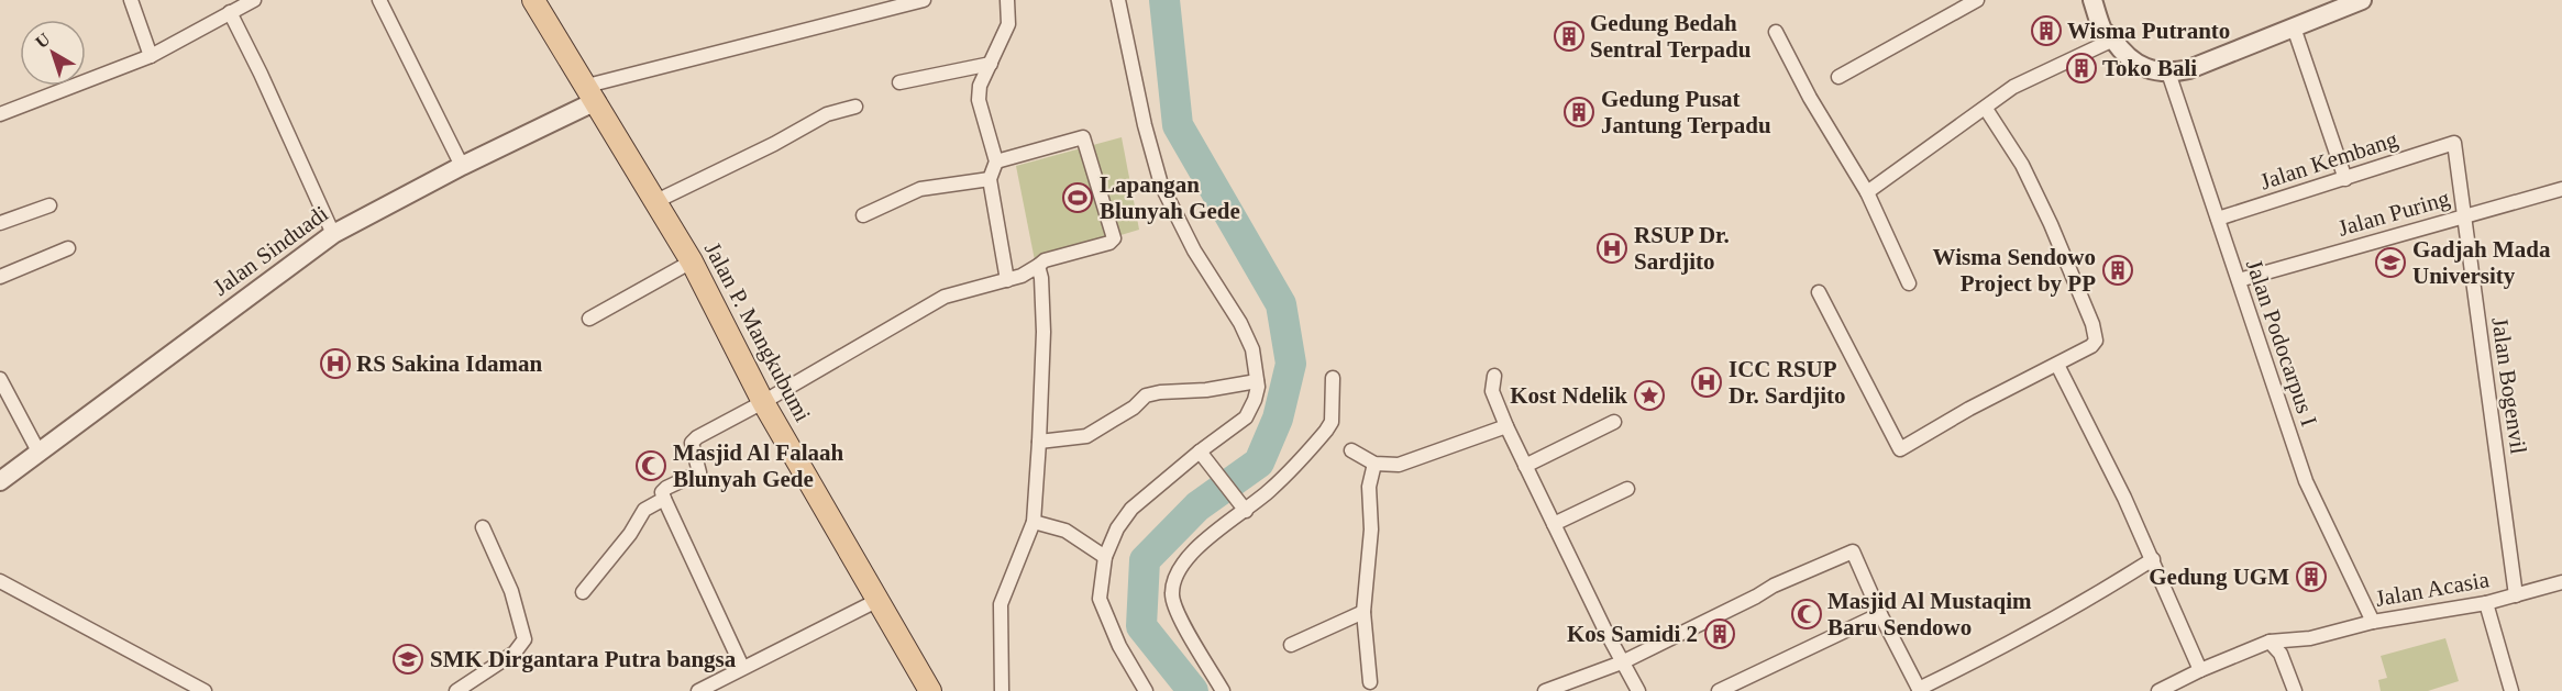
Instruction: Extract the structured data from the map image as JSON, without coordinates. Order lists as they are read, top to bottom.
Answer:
{
  "streets": {
    "main road": ["Jalan P. Mangkubumi"],
    "street": [
      "Jalan Kembang",
      "Jalan Puring",
      "Jalan Sinduadi",
      "Jalan Podocarpus I",
      "Jalan Bogenvil",
      "Jalan Acasia"
    ]
  },
  "crossings": [
    ["Jalan Kembang", "Jalan Podocarpus I"],
    ["Jalan Kembang", "Jalan Bogenvil"],
    ["Jalan Puring", "Jalan Podocarpus I"],
    ["Jalan Puring", "Jalan Bogenvil"],
    ["Jalan Sinduadi", "Jalan P. Mangkubumi"],
    ["Jalan Podocarpus I", "Jalan Acasia"],
    ["Jalan Bogenvil", "Jalan Acasia"]
  ],
  "places": {
    "building": [
      "Wisma Putranto",
      "Gedung Bedah Sentral Terpadu",
      "Toko Bali",
      "Gedung Pusat Jantung Terpadu",
      "Wisma Sendowo Project by PP",
      "Gedung UGM",
      "Kos Samidi 2"
    ],
    "sports": ["Lapangan Blunyah Gede"],
    "hospital": ["RSUP Dr. Sardjito", "RS Sakina Idaman", "ICC RSUP Dr. Sardjito"],
    "school or university": ["Gadjah Mada University", "SMK Dirgantara Putra bangsa"],
    "place": ["Kost Ndelik"],
    "mosque": ["Masjid Al Falaah Blunyah Gede", "Masjid Al Mustaqim Baru Sendowo"]
  },
  "north": "top left"
}
